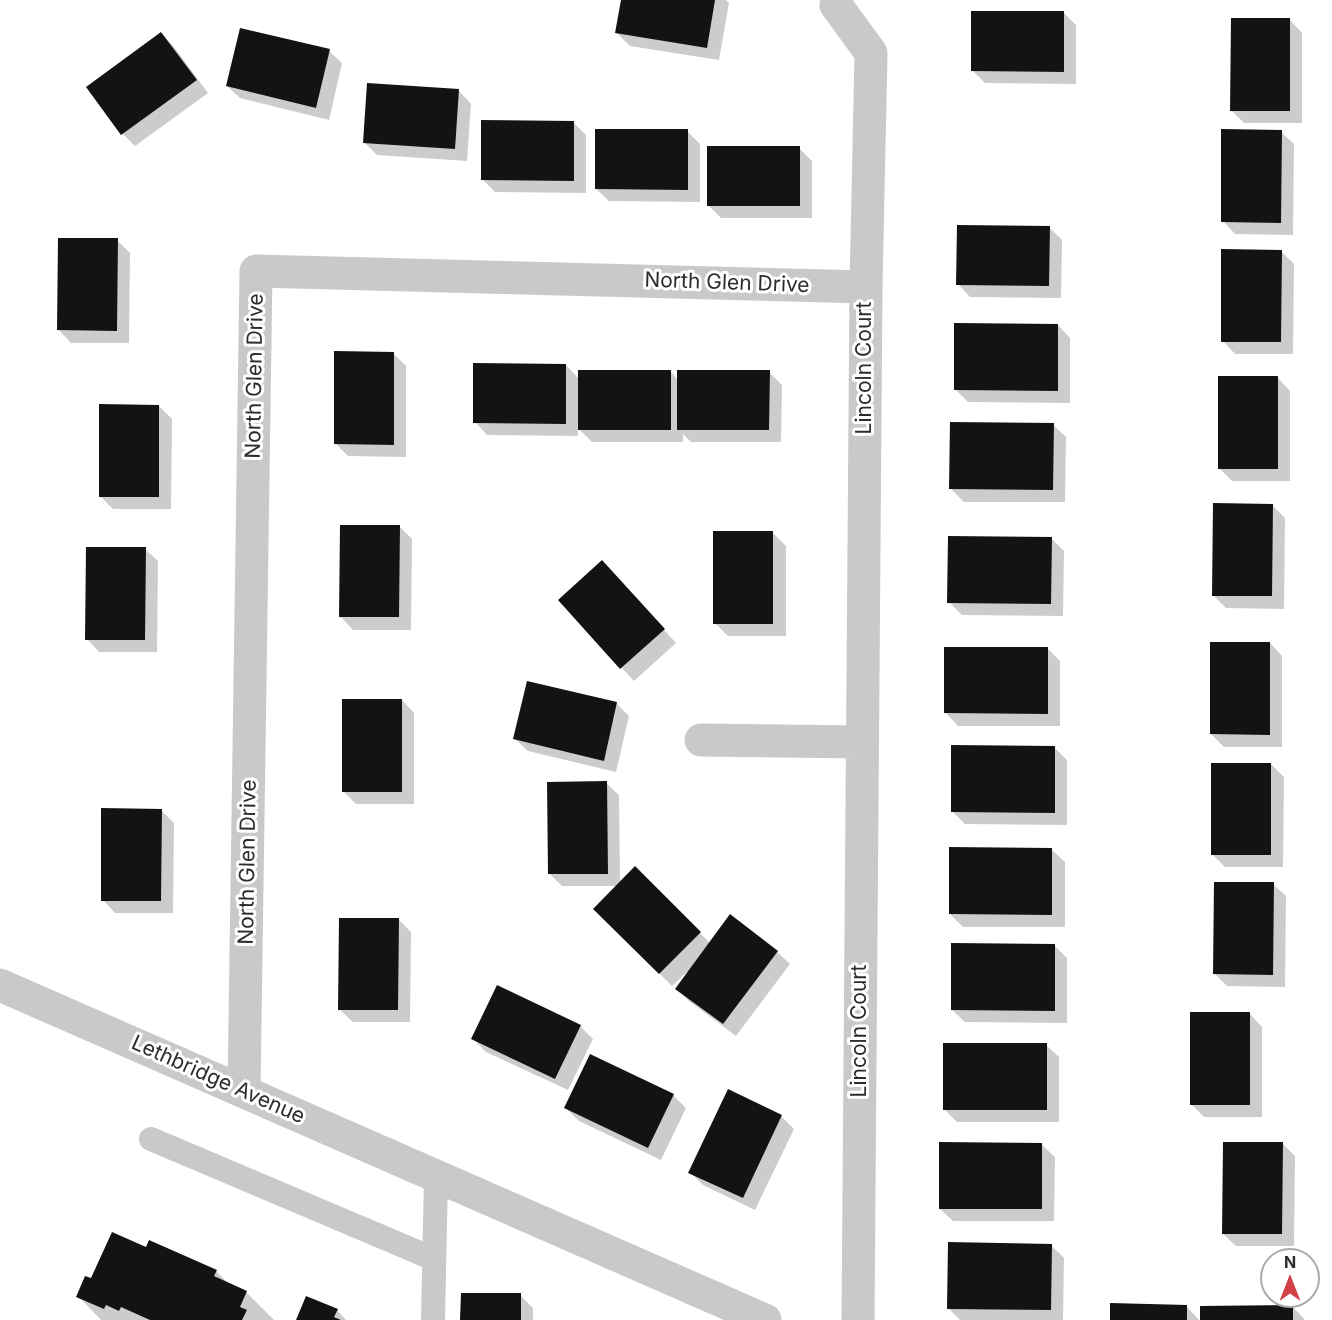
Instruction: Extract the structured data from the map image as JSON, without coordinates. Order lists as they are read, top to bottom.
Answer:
{
  "streets": {
    "street": ["North Glen Drive", "Lincoln Court", "Lethbridge Avenue"]
  },
  "crossings": [
    ["North Glen Drive", "Lincoln Court"],
    ["North Glen Drive", "Lethbridge Avenue"]
  ],
  "north": "top"
}
